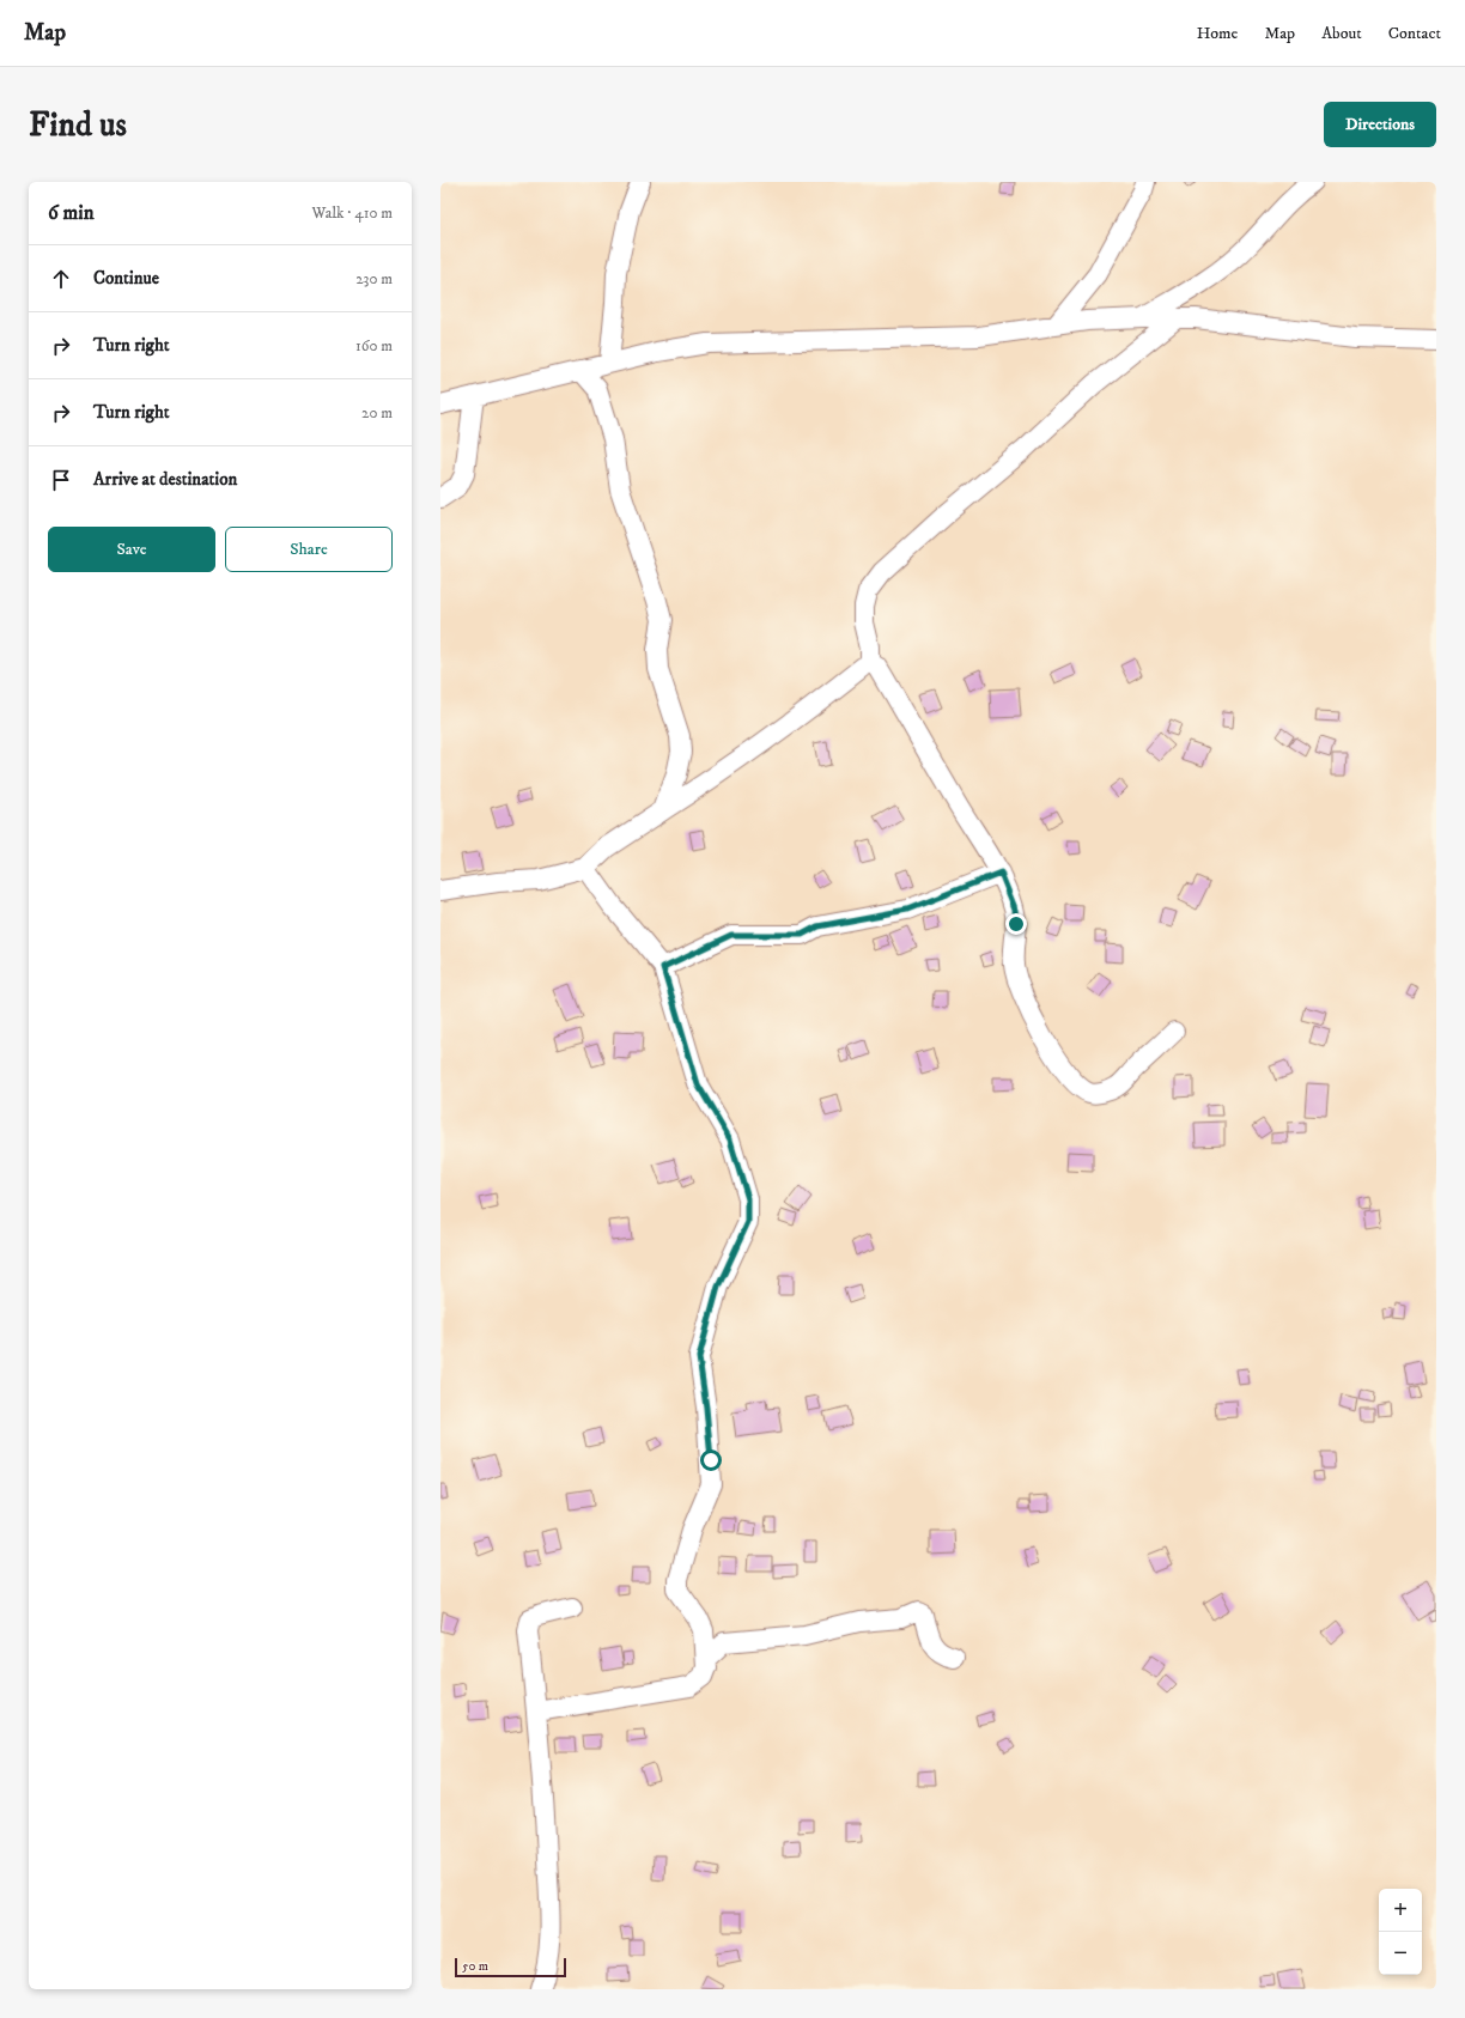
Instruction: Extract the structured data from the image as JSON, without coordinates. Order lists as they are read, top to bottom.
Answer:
{
  "scale_bar": "50 m",
  "page": {
    "header": "Map",
    "nav": [
      "Home",
      "Map",
      "About",
      "Contact"
    ],
    "buttons": [
      "Directions",
      ["Save", "Share"]
    ],
    "title": "Find us",
    "heading": ["6 min", "Walk · 410 m"],
    "list": [
      ["Continue", "230 m"],
      ["Turn right", "160 m"],
      ["Turn right", "20 m"],
      "Arrive at destination"
    ],
    "map_buttons": ["+", "−"],
    "scale": "50 m"
  }
}
